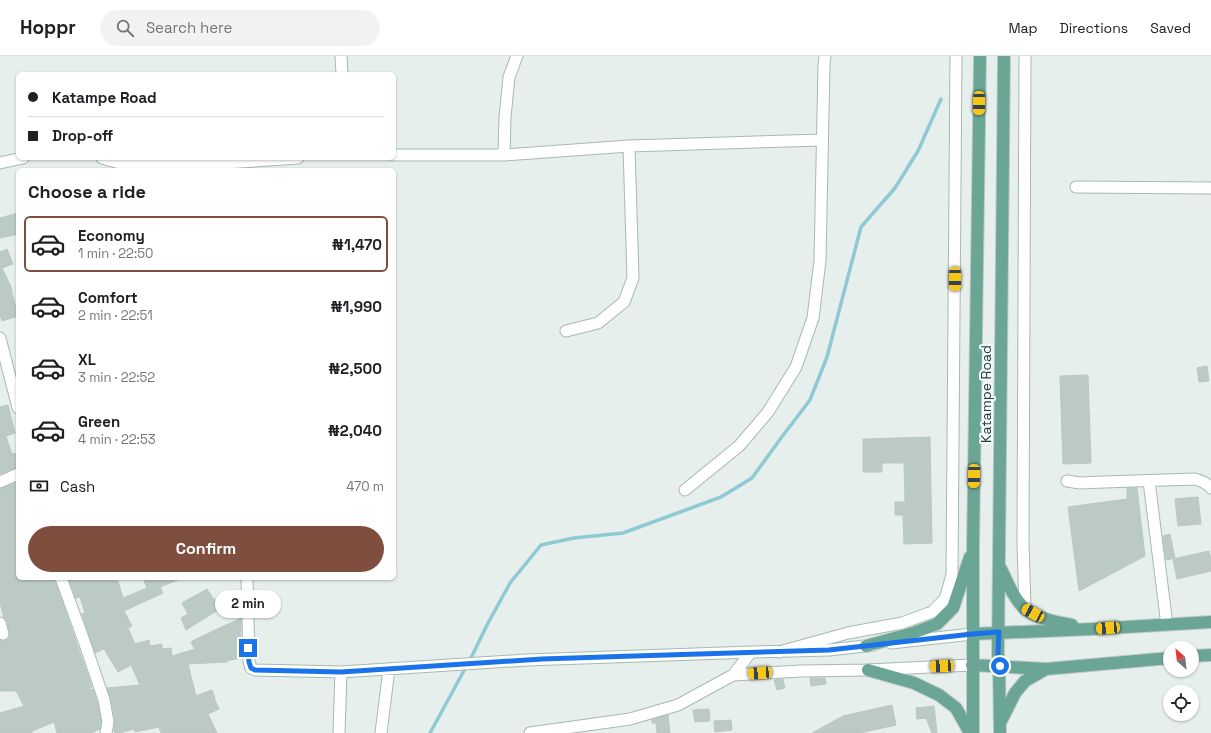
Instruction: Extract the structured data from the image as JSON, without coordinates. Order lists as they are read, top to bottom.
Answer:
{
  "streets": {
    "main road": ["Katampe Road"]
  },
  "north": "top left",
  "page": {
    "header": "Hoppr",
    "search": "Search here",
    "nav": ["Map", "Directions", "Saved"],
    "banner": ["Katampe Road", "Drop-off"],
    "heading": "Choose a ride",
    "list": [
      {
        "name": "Economy",
        "note": "1 min · 22:50",
        "value": "₦1,470"
      },
      {
        "name": "Comfort",
        "note": "2 min · 22:51",
        "value": "₦1,990"
      },
      {
        "name": "XL",
        "note": "3 min · 22:52",
        "value": "₦2,500"
      },
      {
        "name": "Green",
        "note": "4 min · 22:53",
        "value": "₦2,040"
      }
    ],
    "pay": ["Cash", "470 m"],
    "buttons": "Confirm",
    "bubble": "2 min"
  }
}
